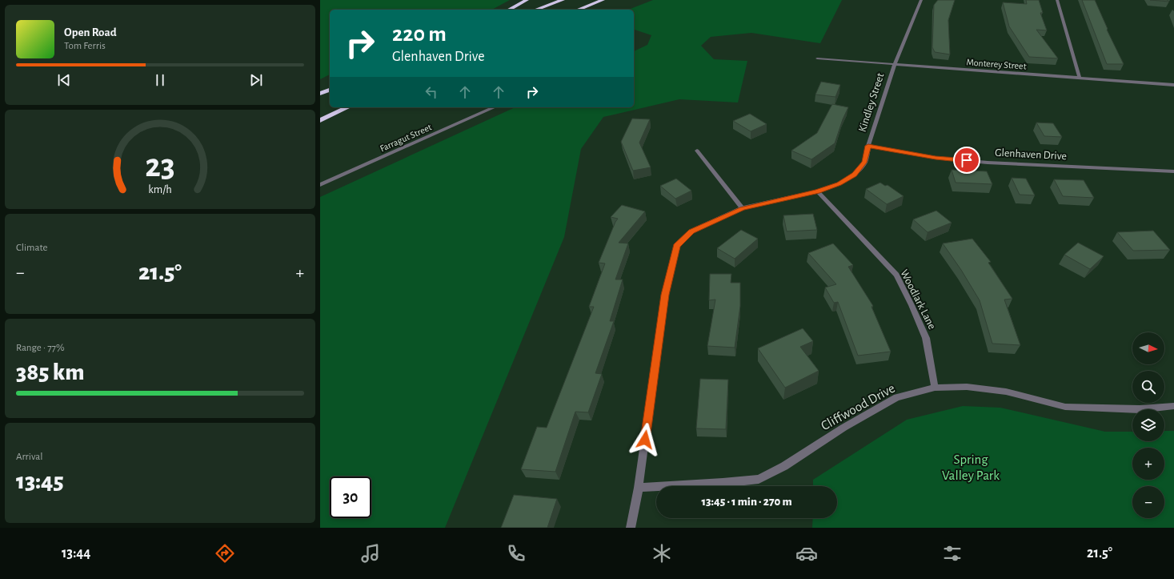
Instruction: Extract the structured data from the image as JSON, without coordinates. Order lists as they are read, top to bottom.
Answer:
{
  "streets": {
    "street": [
      "Monterey Street",
      "Kindley Street",
      "Farragut Street",
      "Glenhaven Drive",
      "Woodlark Lane",
      "Cliffwood Drive"
    ]
  },
  "crossings": [
    ["Monterey Street", "Kindley Street"],
    ["Kindley Street", "Glenhaven Drive"],
    ["Kindley Street", "Woodlark Lane"],
    ["Kindley Street", "Cliffwood Drive"],
    ["Woodlark Lane", "Cliffwood Drive"]
  ],
  "parks": ["Spring Valley Park"],
  "north": "right",
  "page": {
    "turn": ["220 m", "Glenhaven Drive"],
    "song": ["Open Road", "Tom Ferris"],
    "tile": [
      "Climate",
      ["Range · 77%", "385 km"],
      ["Arrival", "13:45"]
    ],
    "heat": ["−", "21.5°", "+"],
    "map_buttons": ["+", "−"],
    "limit": "30",
    "trip": "13:45 · 1 min · 270 m",
    "tabs": ["13:44", "21.5°"],
    "gauge": ["23", "km/h"]
  }
}
